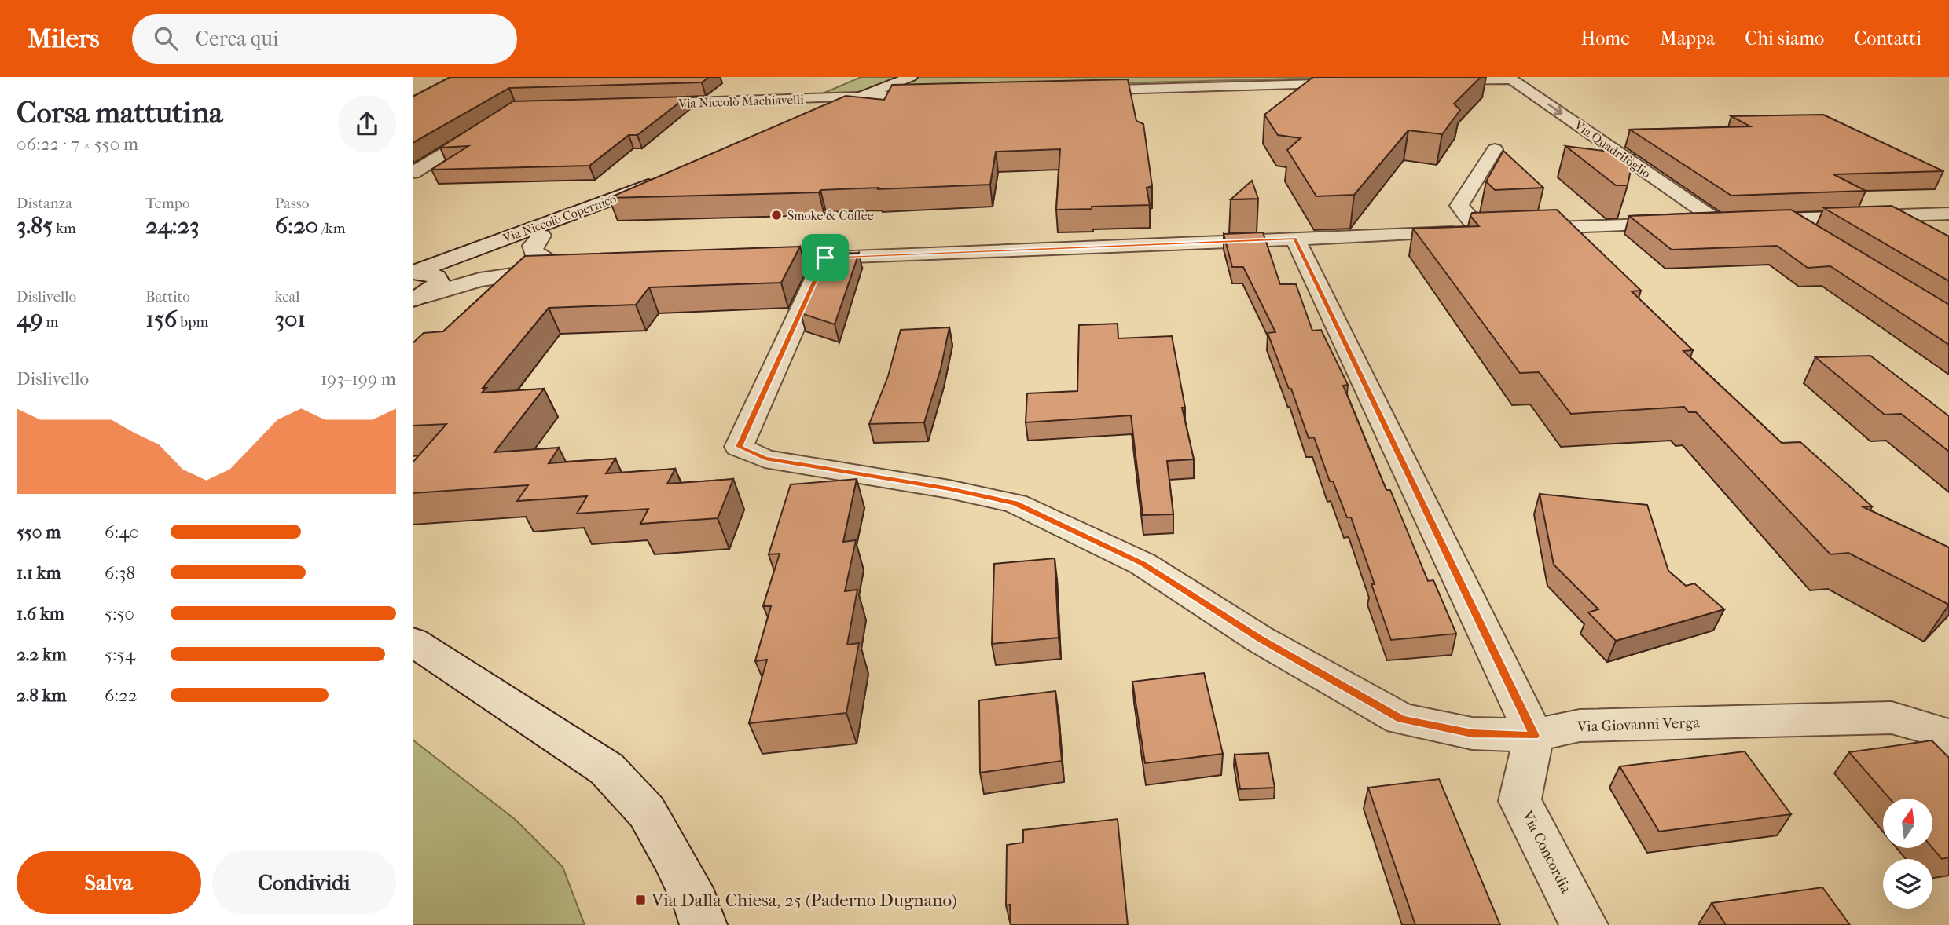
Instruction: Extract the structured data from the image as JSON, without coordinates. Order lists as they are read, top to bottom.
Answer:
{
  "streets": {
    "street": [
      "Via Niccolò Machiavelli",
      "Via Quadrifoglio",
      "Via Niccolò Copernico",
      "Via Giovanni Verga",
      "Via Concordia"
    ]
  },
  "crossings": [
    ["Via Giovanni Verga", "Via Concordia"]
  ],
  "one_way": ["Via Quadrifoglio"],
  "places": {
    "other": ["Smoke & Coffee"],
    "transit": ["Via Dalla Chiesa, 25 (Paderno Dugnano)"]
  },
  "north": "top",
  "page": {
    "header": "Milers",
    "search": "Cerca qui",
    "nav": [
      "Home",
      "Mappa",
      "Chi siamo",
      "Contatti"
    ],
    "heading": ["Corsa mattutina", "06:22 · 7 × 550 m"],
    "stats": [
      ["Distanza", "3.85 km"],
      ["Tempo", "24:23"],
      ["Passo", "6:20 /km"],
      ["Dislivello", "49 m"],
      ["Battito", "156 bpm"],
      ["kcal", "301"]
    ],
    "chart": ["Dislivello", "193–199 m"],
    "list": [
      {
        "name": "550 m",
        "note": "6:40"
      },
      {
        "name": "1.1 km",
        "note": "6:38"
      },
      {
        "name": "1.6 km",
        "note": "5:50"
      },
      {
        "name": "2.2 km",
        "note": "5:54"
      },
      {
        "name": "2.8 km",
        "note": "6:22"
      }
    ],
    "buttons": ["Salva", "Condividi"]
  }
}
